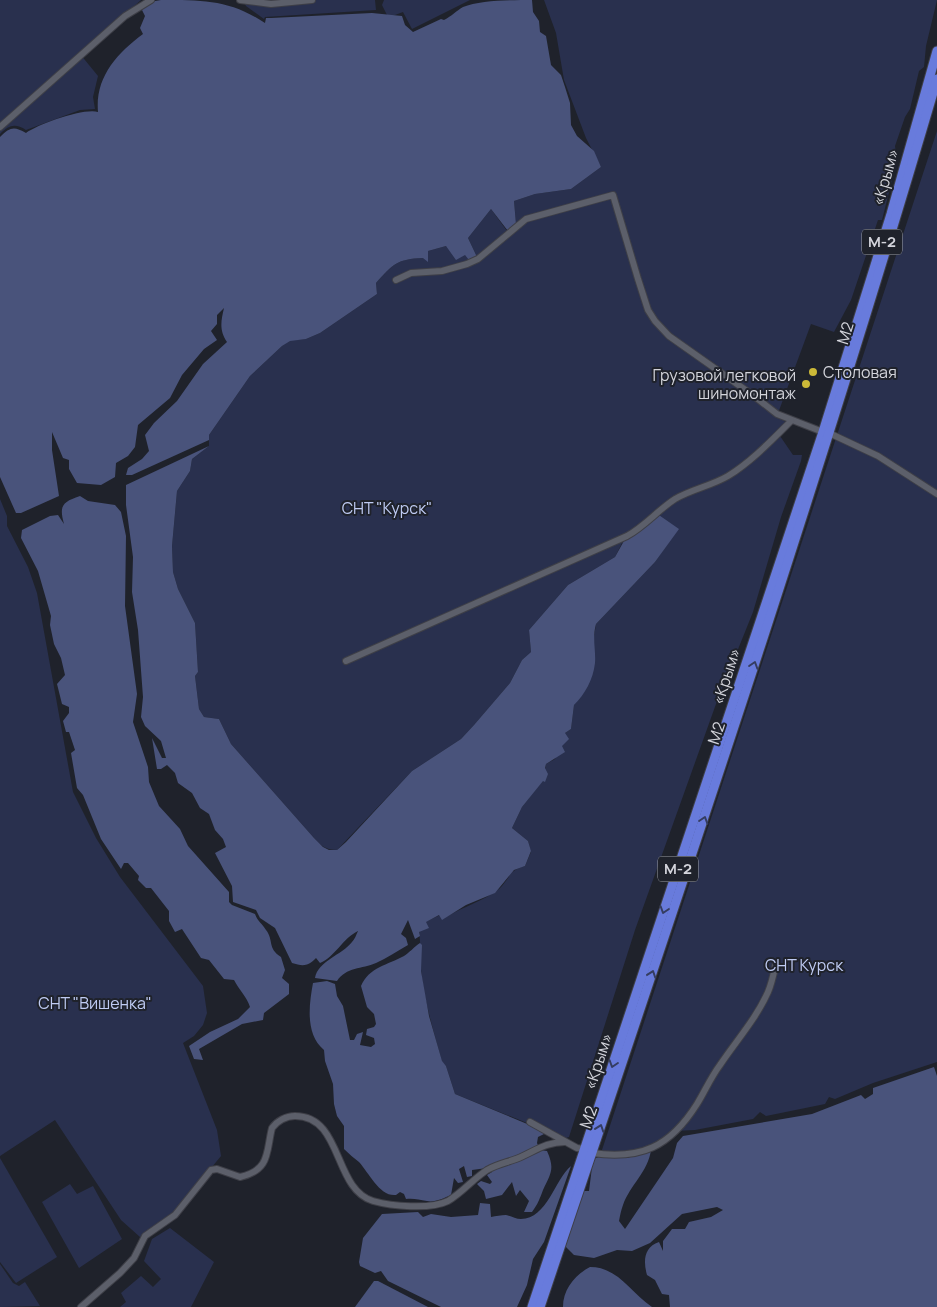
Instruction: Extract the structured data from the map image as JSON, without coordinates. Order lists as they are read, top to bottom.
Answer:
{
  "streets": {
    "highway": ["«Крым»", "М-2", "М2"]
  },
  "crossings": [
    ["«Крым»", "М2"]
  ],
  "parks": ["СНТ \"Курск\"", "СНТ Курск", "СНТ \"Вишенка\""],
  "places": ["Столовая", "Грузовой легковой шиномонтаж"]
}
